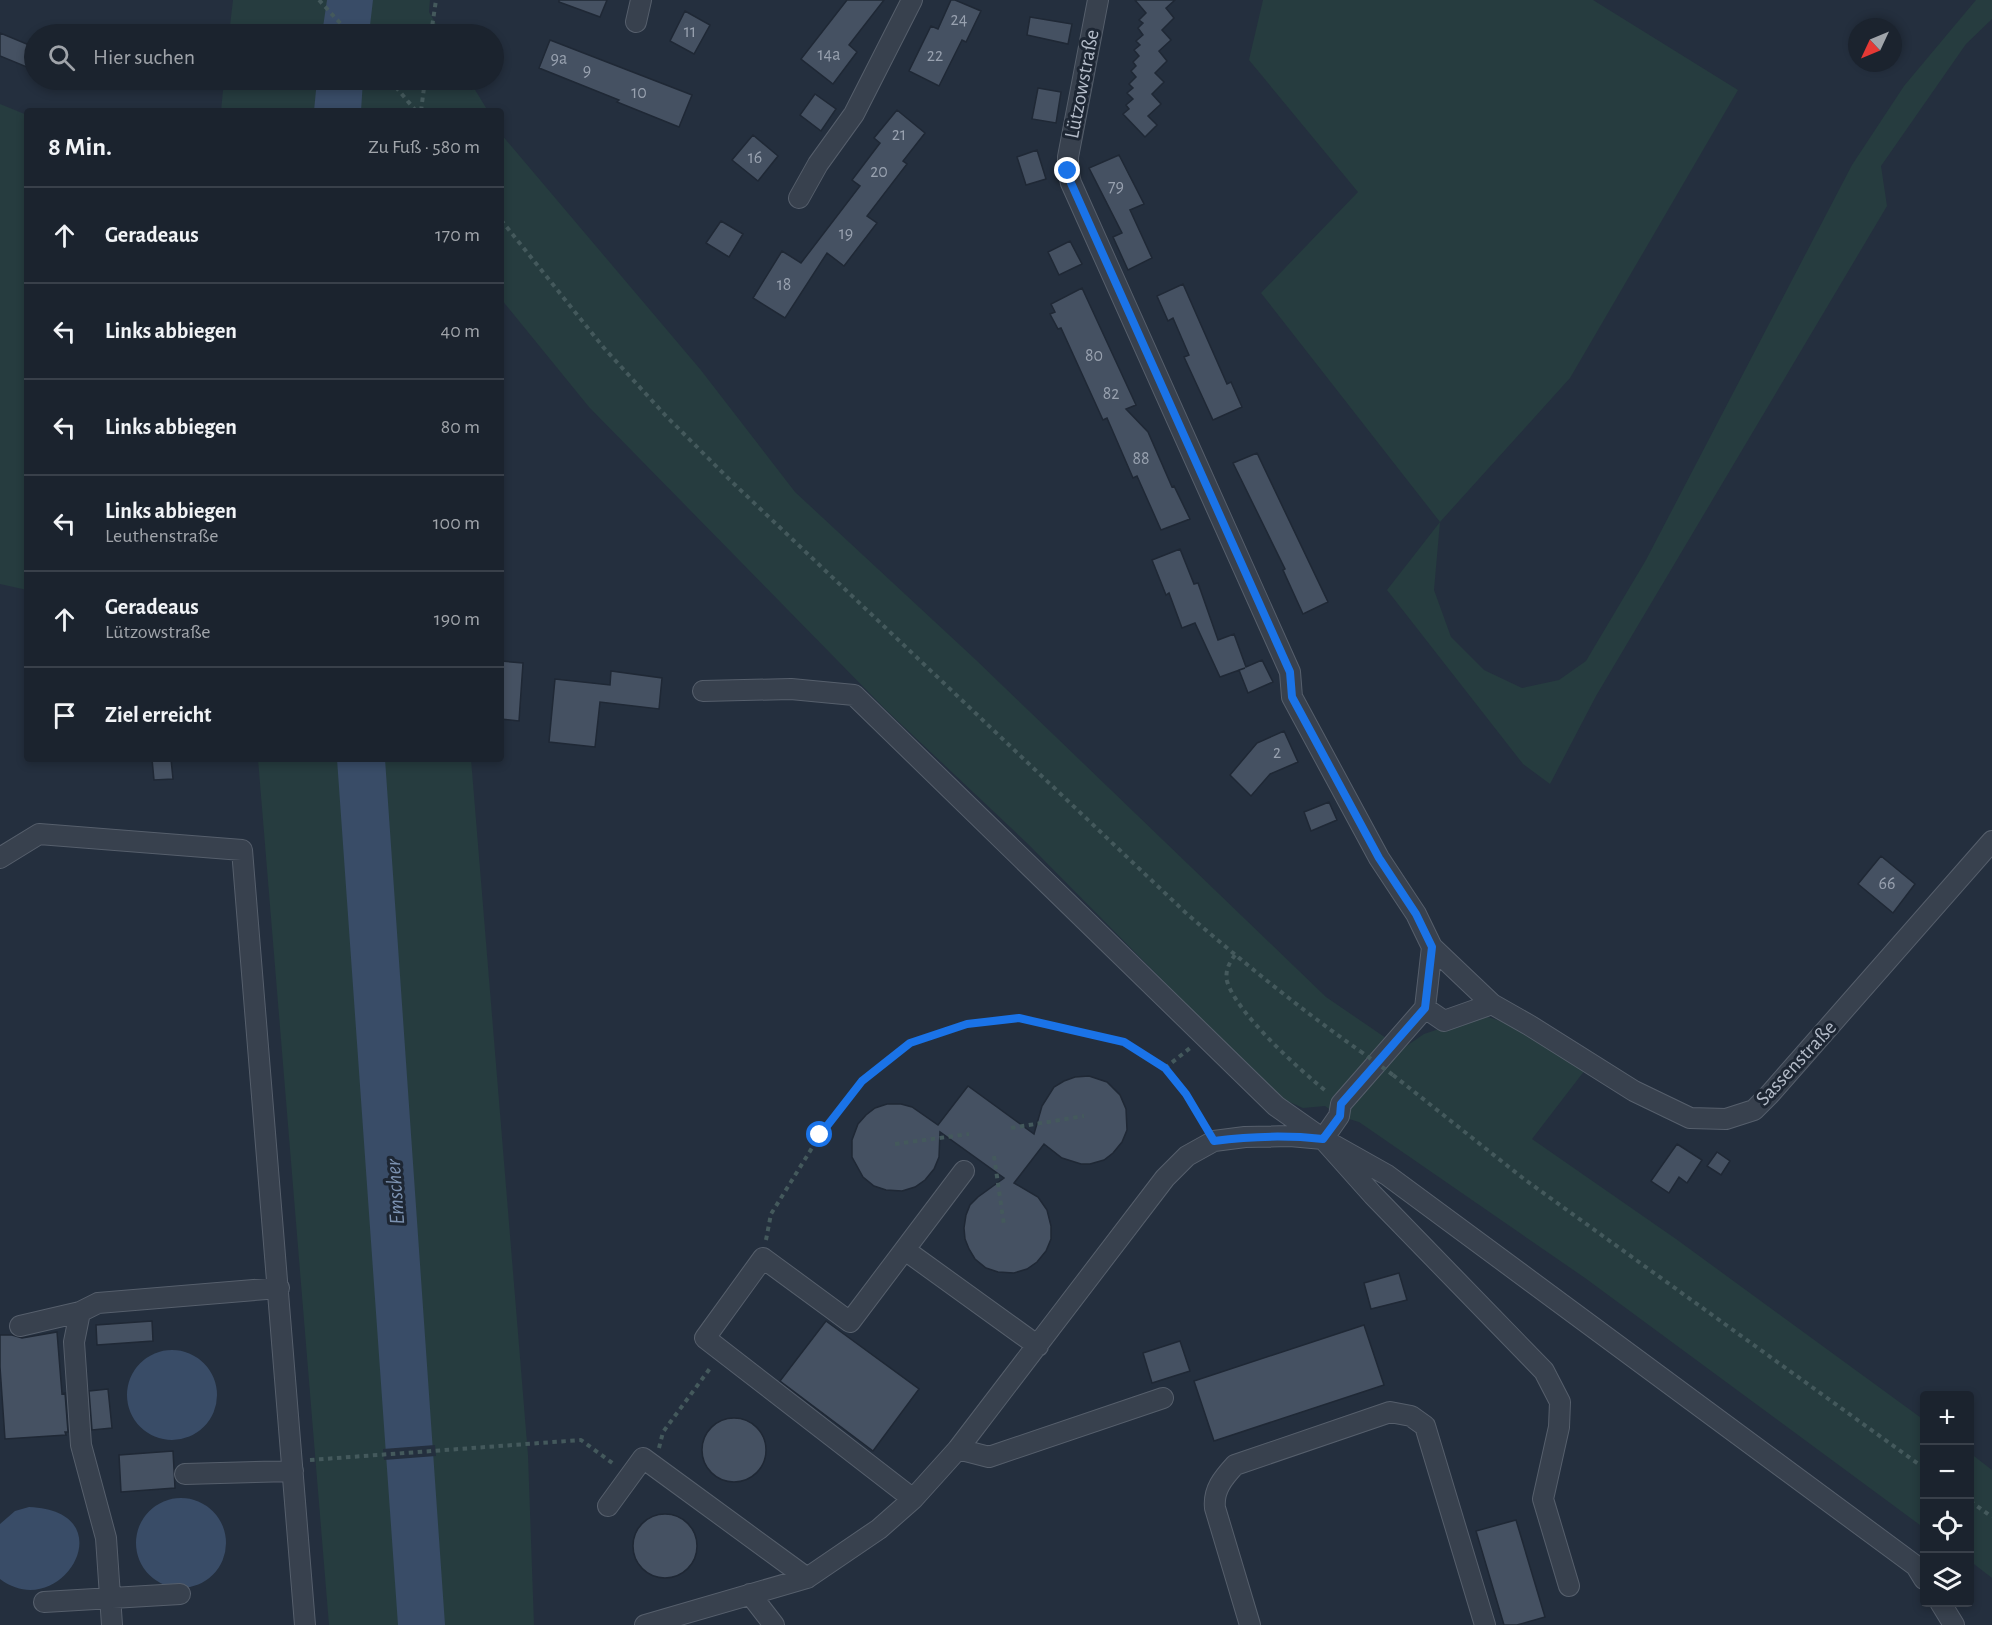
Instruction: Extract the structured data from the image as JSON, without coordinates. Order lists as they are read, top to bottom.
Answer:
{
  "streets": {
    "street": ["Lützowstraße", "Sassenstraße"]
  },
  "crossings": [
    ["Lützowstraße", "Sassenstraße"]
  ],
  "water": ["Emscher"],
  "house_numbers": [
    "24",
    "11",
    "14a",
    "22",
    "9a",
    "9",
    "10",
    "21",
    "16",
    "20",
    "79",
    "19",
    "18",
    "80",
    "82",
    "88",
    "2",
    "66"
  ],
  "north": "bottom left",
  "page": {
    "search": "Hier suchen",
    "heading": ["8 Min.", "Zu Fuß · 580 m"],
    "list": [
      ["Geradeaus", "170 m"],
      ["Links abbiegen", "40 m"],
      ["Links abbiegen", "80 m"],
      ["Links abbiegen", "Leuthenstraße", "100 m"],
      ["Geradeaus", "Lützowstraße", "190 m"],
      "Ziel erreicht"
    ],
    "map_buttons": ["+", "−"]
  }
}
